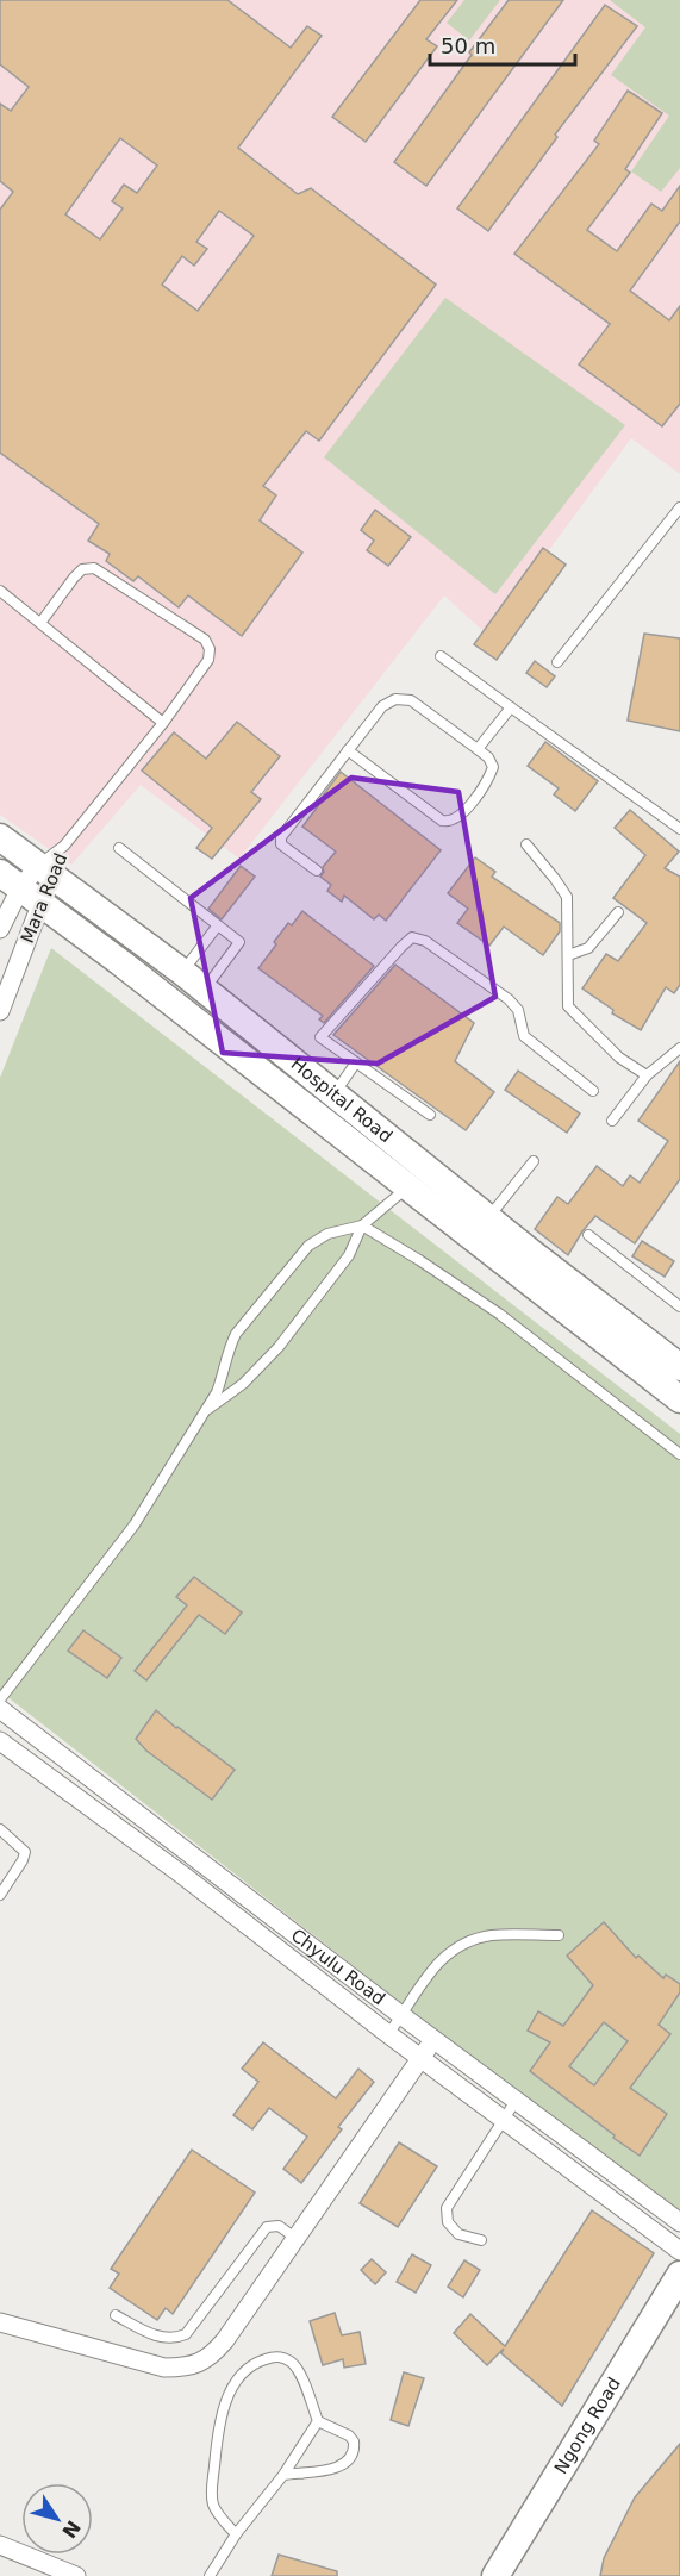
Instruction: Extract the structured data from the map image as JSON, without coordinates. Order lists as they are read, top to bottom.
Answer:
{
  "streets": {
    "street": [
      "Mara Road",
      "Hospital Road",
      "Chyulu Road",
      "Ngong Road"
    ]
  },
  "crossings": [
    ["Mara Road", "Hospital Road"]
  ],
  "scale_bar": "50 m",
  "north": "bottom right"
}
